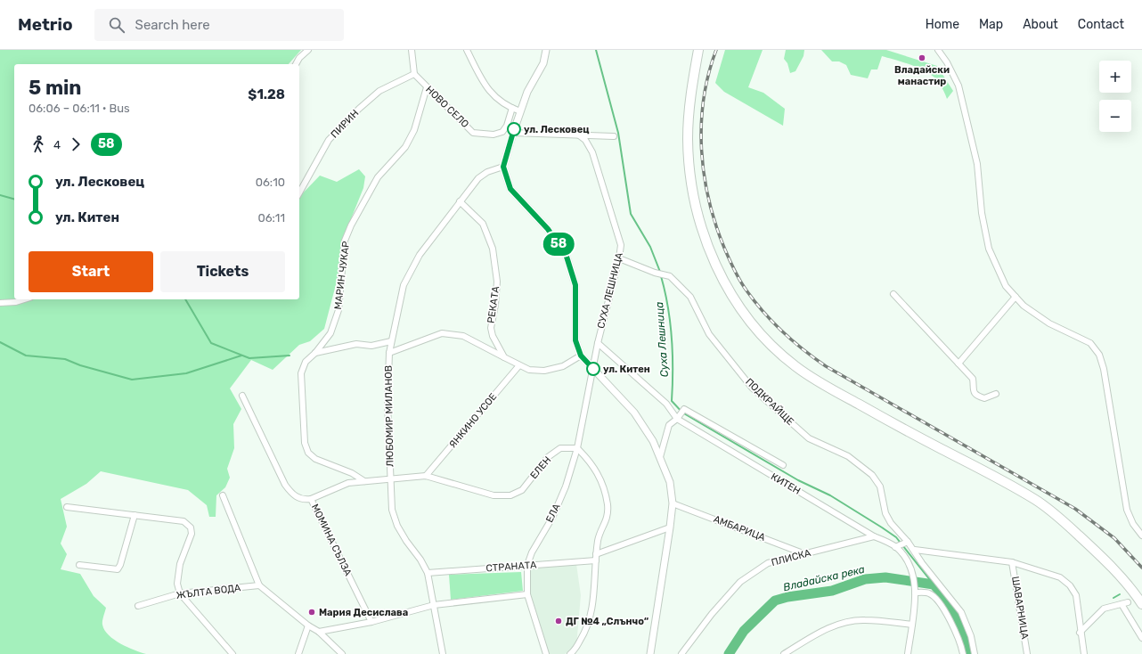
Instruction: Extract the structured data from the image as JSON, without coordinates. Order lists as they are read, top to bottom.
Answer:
{
  "streets": {
    "street": [
      "НОВО СЕЛО",
      "ПИРИН",
      "МАРИН ЧУКАР",
      "СУХА ЛЕШНИЦА",
      "РЕКАТА",
      "ПОДКРАЙЩЕ",
      "ЛЮБОМИР МИЛАНОВ",
      "ЯНКИНО УСОЕ",
      "ЕЛЕН",
      "КИТЕН",
      "ЕЛА",
      "АМБАРИЦА",
      "МОМИНА СЪЛЗА",
      "ПЛИСКА",
      "СТРАНАТА",
      "ЖЪЛТА ВОДА",
      "ШАВАРНИЦА"
    ]
  },
  "crossings": [
    ["НОВО СЕЛО", "ПИРИН"],
    ["НОВО СЕЛО", "МАРИН ЧУКАР"],
    ["МАРИН ЧУКАР", "ЕЛЕН"],
    ["СУХА ЛЕШНИЦА", "ПОДКРАЙЩЕ"],
    ["СУХА ЛЕШНИЦА", "КИТЕН"],
    ["СУХА ЛЕШНИЦА", "ЕЛА"],
    ["РЕКАТА", "ЛЮБОМИР МИЛАНОВ"],
    ["ЛЮБОМИР МИЛАНОВ", "ЕЛЕН"],
    ["ЛЮБОМИР МИЛАНОВ", "СТРАНАТА"],
    ["ЯНКИНО УСОЕ", "ЕЛЕН"],
    ["ЕЛЕН", "ЕЛА"],
    ["ЕЛЕН", "МОМИНА СЪЛЗА"],
    ["КИТЕН", "ПЛИСКА"],
    ["ЕЛА", "СТРАНАТА"],
    ["АМБАРИЦА", "ПЛИСКА"]
  ],
  "water": ["Суха Лешница", "Владайска река"],
  "places": [
    "Владайски манастир",
    "ул. Лесковец",
    "ул. Китен",
    "Мария Десислава",
    "ДГ №4 „Слънчо“"
  ],
  "lines": ["bus line 58"],
  "page": {
    "header": "Metrio",
    "search": "Search here",
    "nav": [
      "Home",
      "Map",
      "About",
      "Contact"
    ],
    "on_map": "58",
    "map_buttons": ["+", "−"],
    "heading": ["5 min", "06:06 – 06:11 · Bus", "$1.28"],
    "legs": ["4", "58"],
    "list": [
      {
        "name": "ул. Лесковец",
        "value": "06:10"
      },
      {
        "name": "ул. Китен",
        "value": "06:11"
      }
    ],
    "buttons": ["Start", "Tickets"]
  }
}
